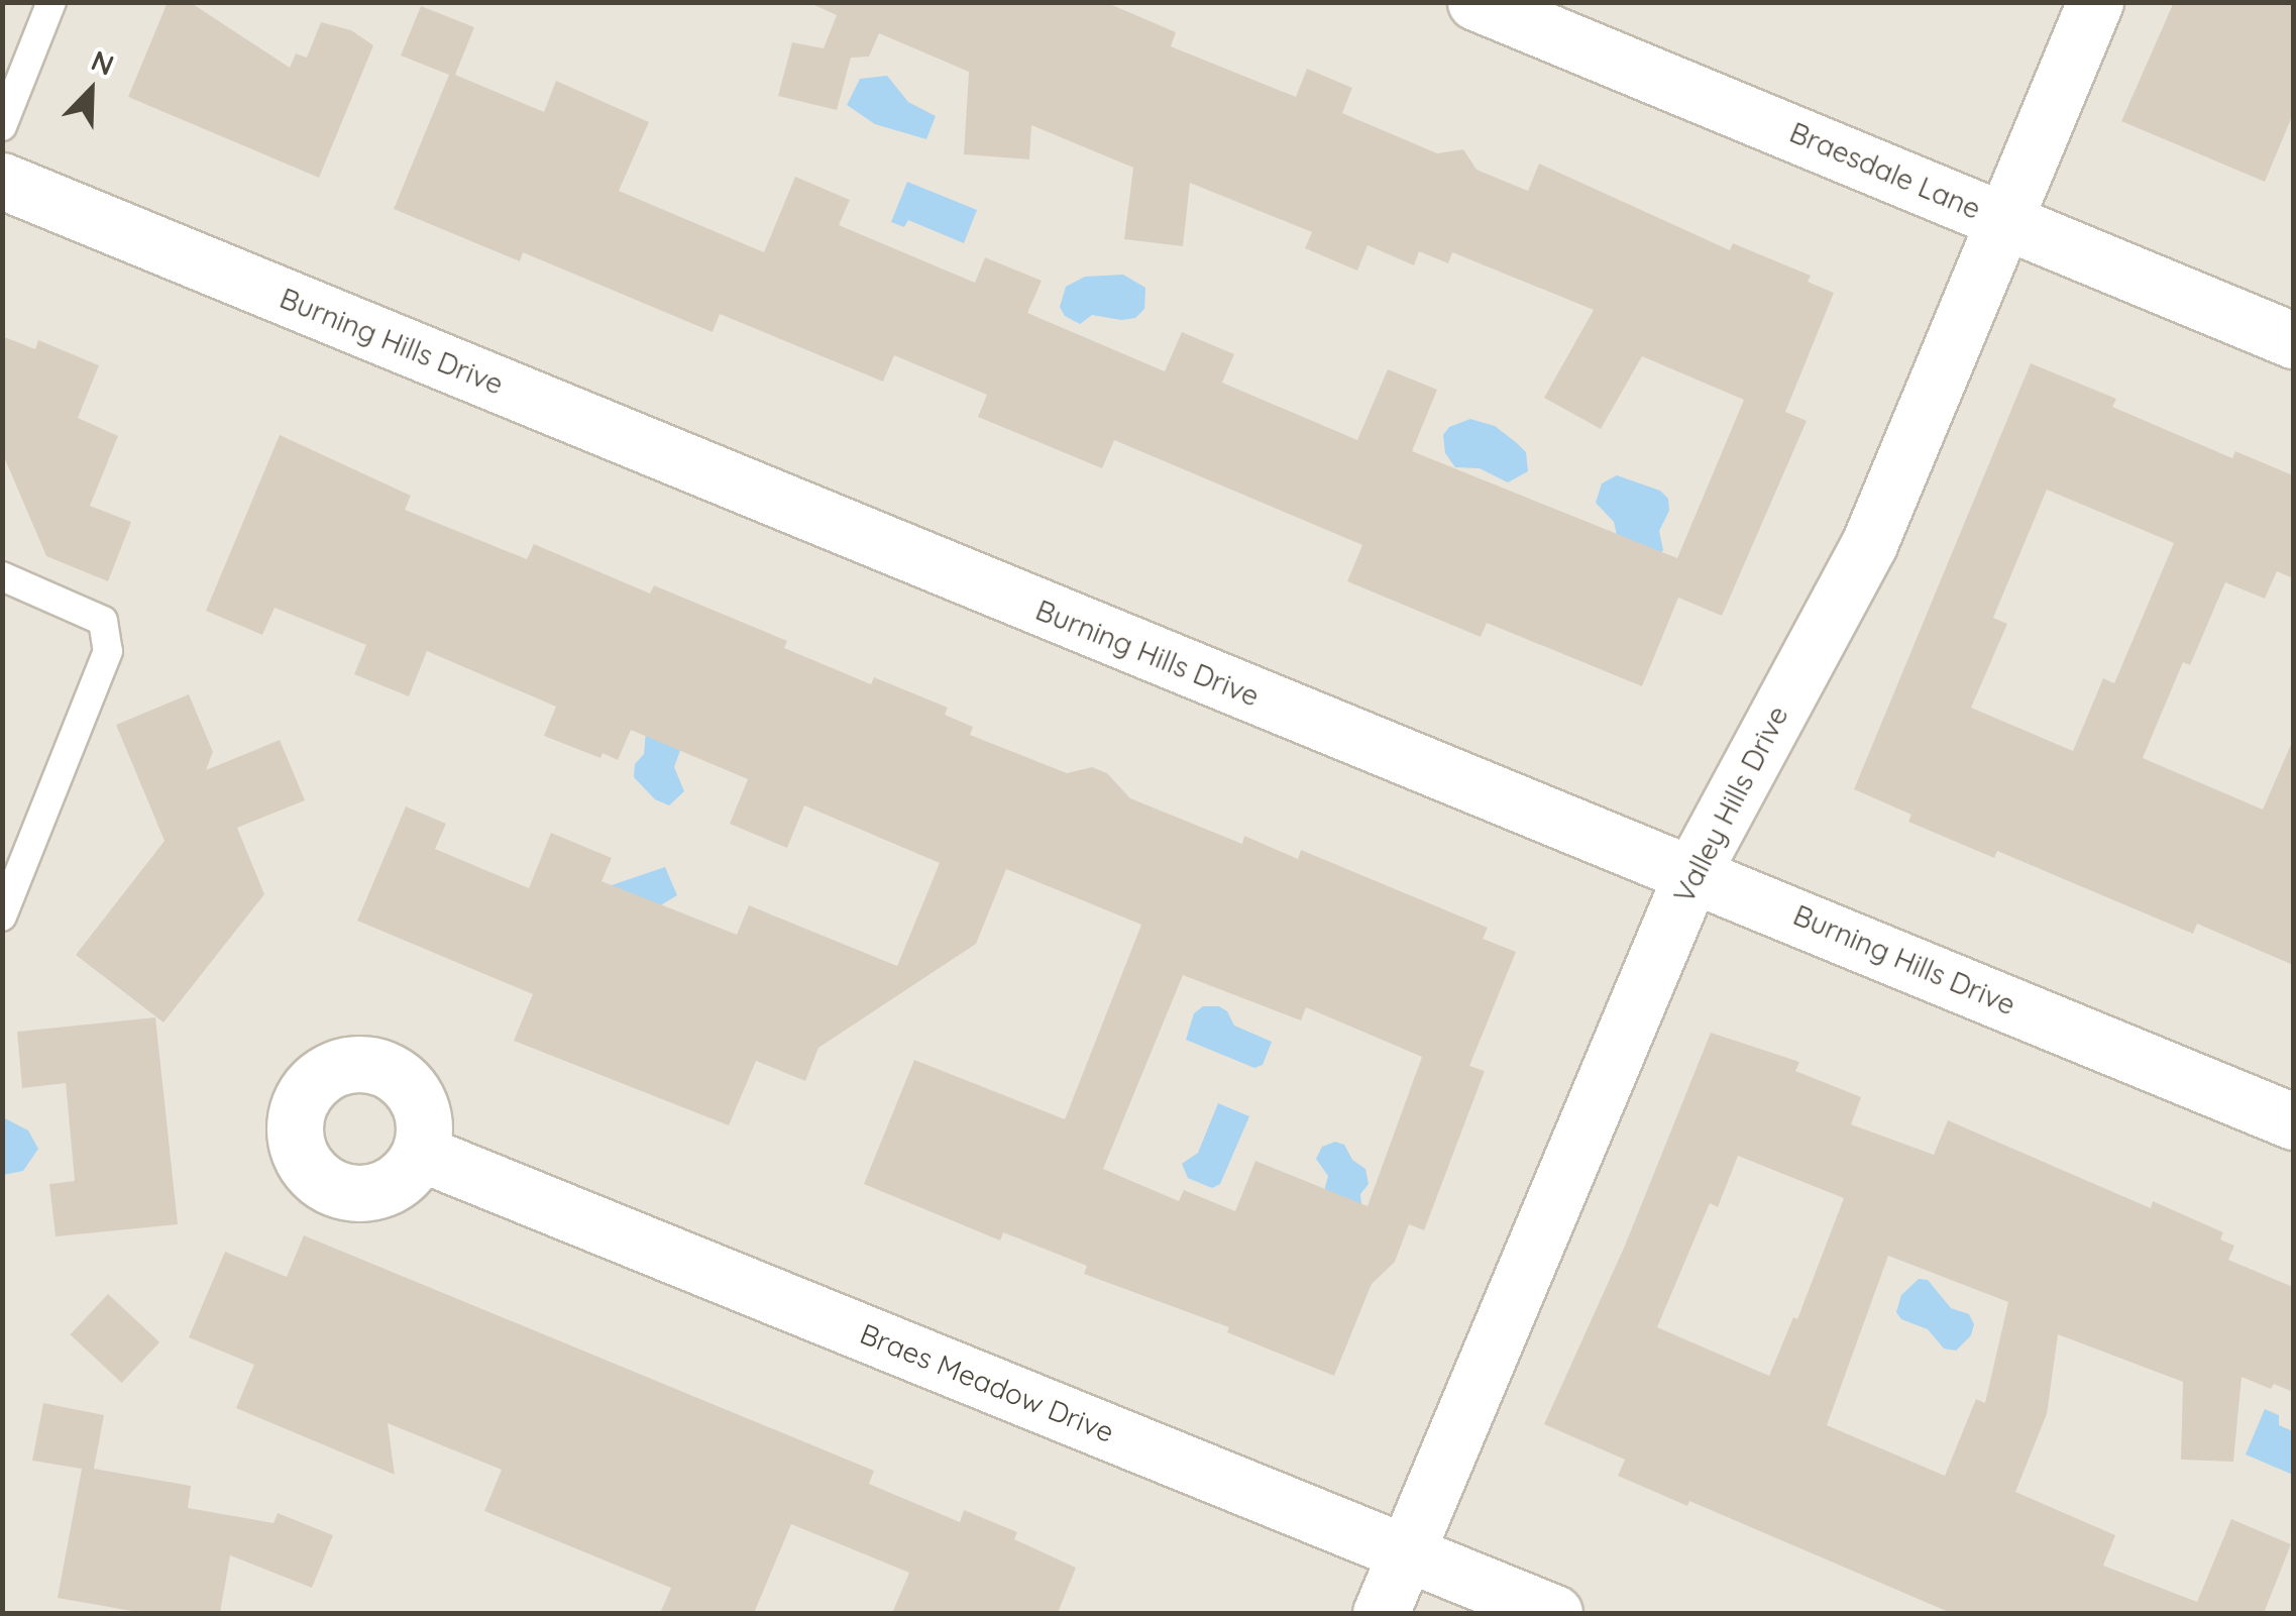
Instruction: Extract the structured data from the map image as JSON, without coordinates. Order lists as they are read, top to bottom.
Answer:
{
  "streets": {
    "street": [
      "Braesdale Lane",
      "Burning Hills Drive",
      "Valley Hills Drive",
      "Braes Meadow Drive"
    ]
  },
  "crossings": [
    ["Braesdale Lane", "Valley Hills Drive"],
    ["Burning Hills Drive", "Valley Hills Drive"],
    ["Valley Hills Drive", "Braes Meadow Drive"]
  ],
  "north": "top right"
}
